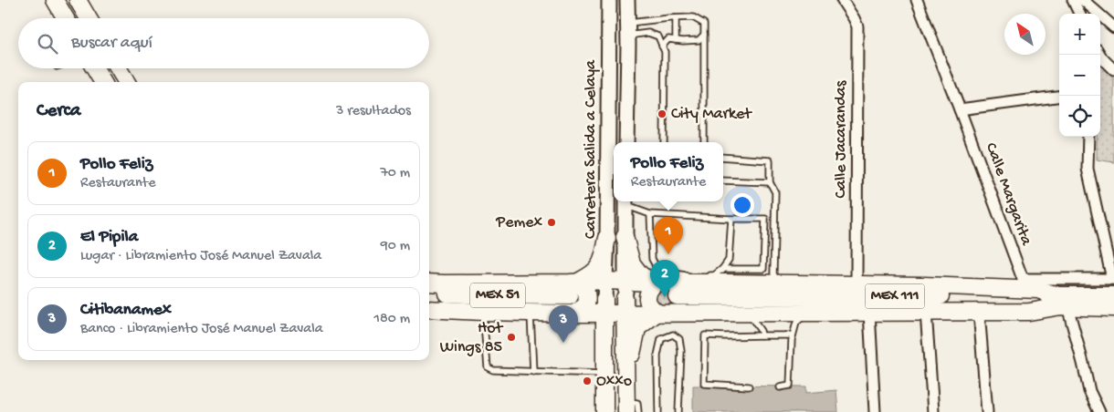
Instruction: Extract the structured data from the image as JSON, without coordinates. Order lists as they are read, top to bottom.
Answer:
{
  "streets": {
    "main road": ["Carretera Salida a Celaya", "MEX 51", "MEX 111"],
    "street": ["Calle Jacarandas", "Calle Margarita"]
  },
  "places": [
    "City Market",
    "Pemex",
    "Hot Wings 85",
    "Oxxo"
  ],
  "north": "top left",
  "page": {
    "map_buttons": ["+", "−"],
    "search": "Buscar aquí",
    "heading": ["Cerca", "3 resultados"],
    "list": [
      {
        "mark": "1",
        "name": "Pollo Feliz",
        "note": "Restaurante",
        "value": "70 m"
      },
      {
        "mark": "2",
        "name": "El Pipila",
        "note": "Lugar · Libramiento José Manuel Zavala",
        "value": "90 m"
      },
      {
        "mark": "3",
        "name": "Citibanamex",
        "note": "Banco · Libramiento José Manuel Zavala",
        "value": "180 m"
      }
    ],
    "popup": ["Pollo Feliz", "Restaurante"],
    "pins": ["1", "2", "3"]
  }
}
